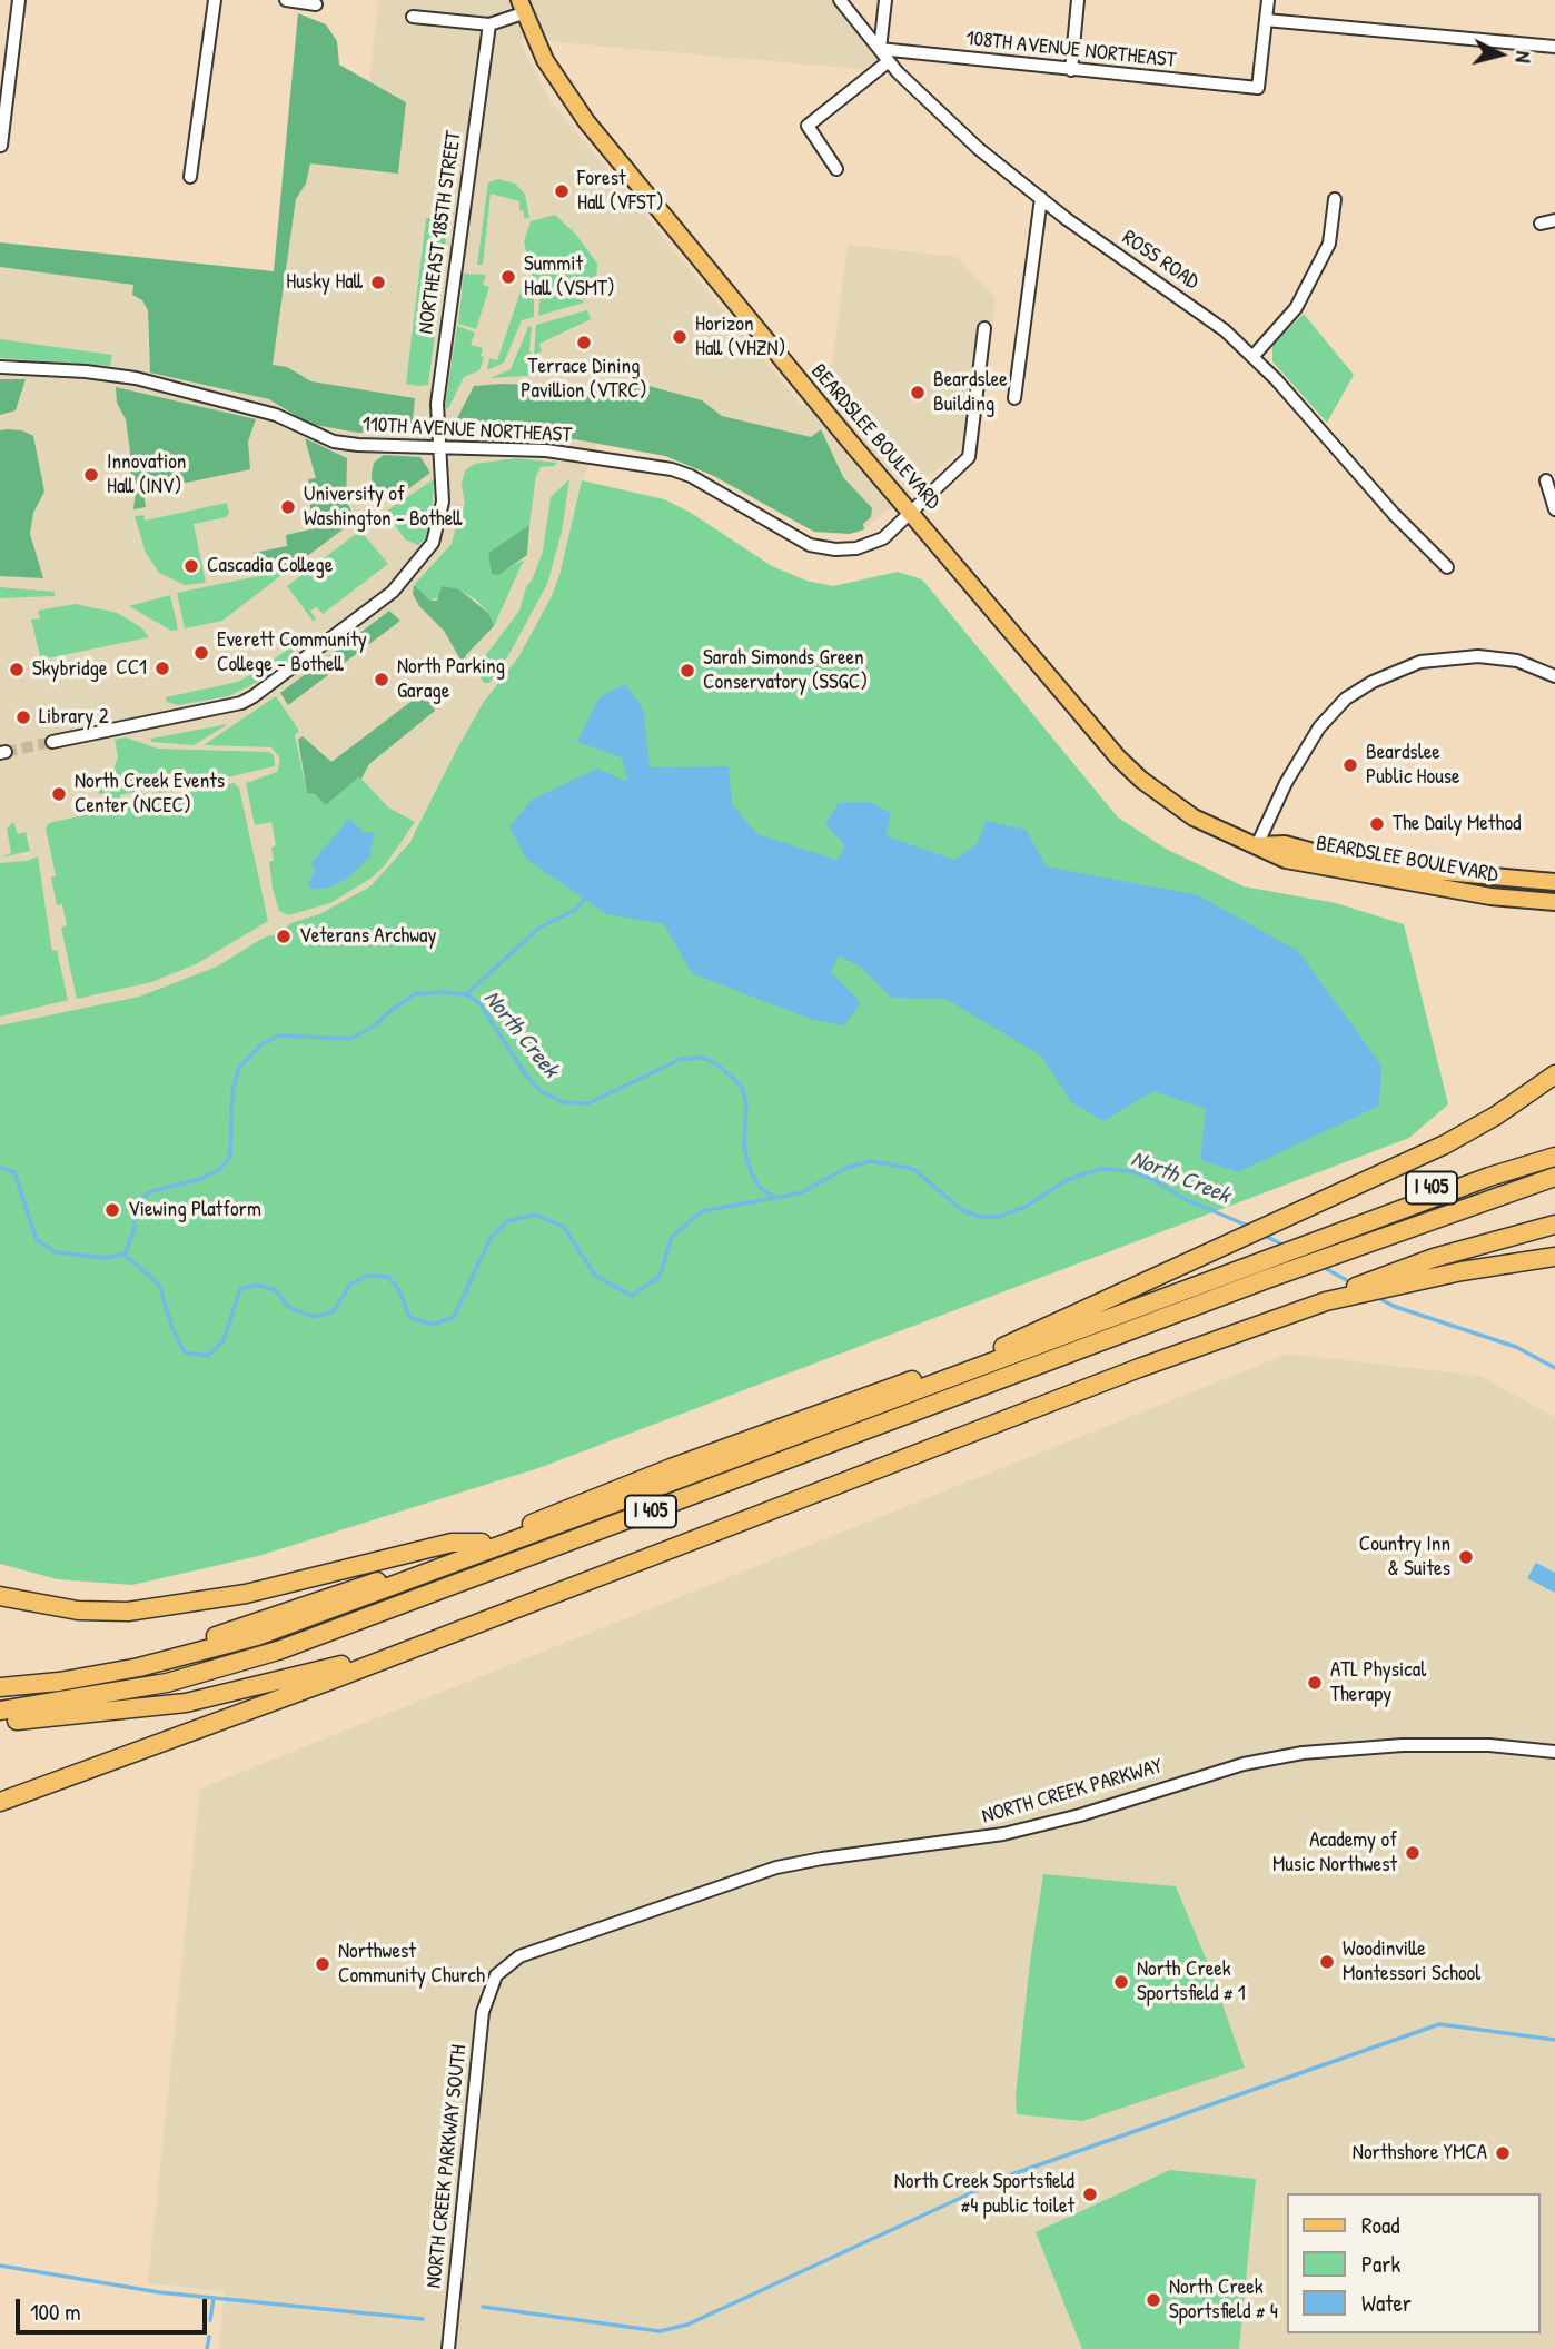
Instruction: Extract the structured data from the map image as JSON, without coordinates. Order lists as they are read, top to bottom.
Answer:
{
  "streets": {
    "highway": ["I 405"],
    "main road": ["BEARDSLEE BOULEVARD"],
    "street": [
      "108TH AVENUE NORTHEAST",
      "NORTHEAST 185TH STREET",
      "ROSS ROAD",
      "110TH AVENUE NORTHEAST",
      "NORTH CREEK PARKWAY",
      "NORTH CREEK PARKWAY SOUTH"
    ]
  },
  "crossings": [
    ["108TH AVENUE NORTHEAST", "ROSS ROAD"],
    ["NORTHEAST 185TH STREET", "110TH AVENUE NORTHEAST"],
    ["110TH AVENUE NORTHEAST", "BEARDSLEE BOULEVARD"],
    ["NORTH CREEK PARKWAY", "NORTH CREEK PARKWAY SOUTH"]
  ],
  "water": ["North Creek"],
  "places": [
    "Forest Hall (VFST)",
    "Summit Hall (VSMT)",
    "Husky Hall",
    "Horizon Hall (VHZN)",
    "Terrace Dining Pavillion (VTRC)",
    "Beardslee Building",
    "Innovation Hall (INV)",
    "University of Washington - Bothell",
    "Cascadia College",
    "Everett Community College - Bothell",
    "CC1",
    "Skybridge",
    "Sarah Simonds Green Conservatory (SSGC)",
    "North Parking Garage",
    "Library 2",
    "Beardslee Public House",
    "North Creek Events Center (NCEC)",
    "The Daily Method",
    "Veterans Archway",
    "Viewing Platform",
    "Country Inn & Suites",
    "ATL Physical Therapy",
    "Academy of Music Northwest",
    "Woodinville Montessori School",
    "Northwest Community Church",
    "North Creek Sportsfield # 1",
    "Northshore YMCA",
    "North Creek Sportsfield #4 public toilet",
    "North Creek Sportsfield # 4"
  ],
  "legend": ["Road", "Park", "Water"],
  "scale_bar": "100 m",
  "north": "right"
}
